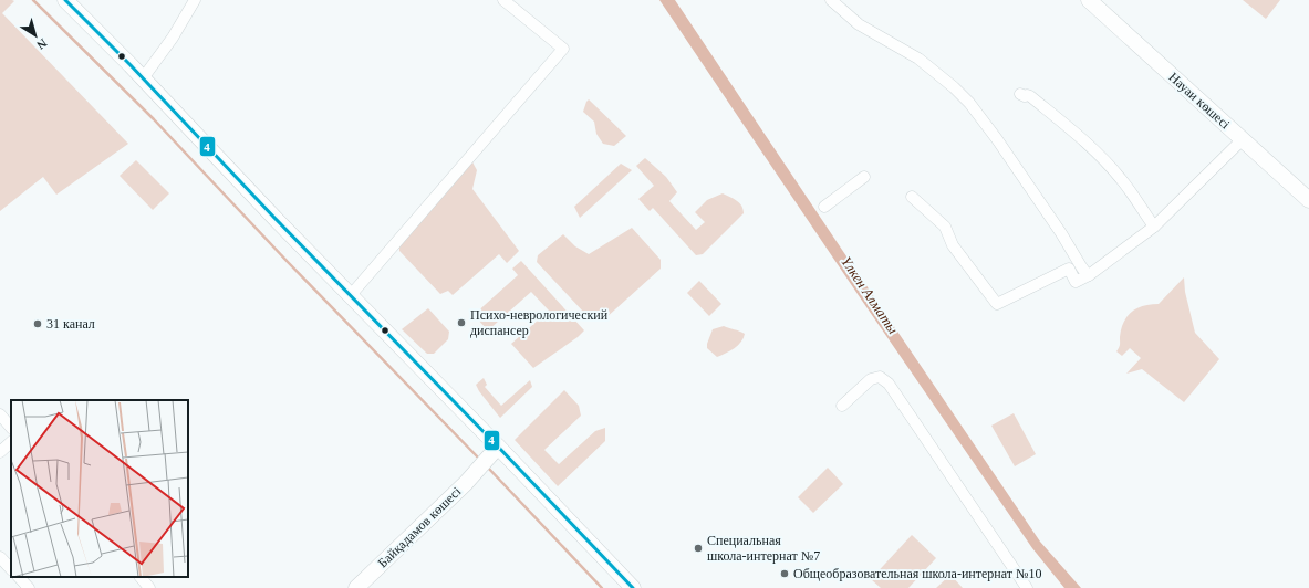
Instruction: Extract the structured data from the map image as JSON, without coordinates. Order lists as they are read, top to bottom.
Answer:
{
  "streets": {
    "street": ["Науаи көшесі", "Байқадамов көшесі"]
  },
  "water": ["Үлкен Алматы"],
  "places": [
    "Психо-неврологический диспансер",
    "31 канал",
    "Специальная школа-интернат №7",
    "Общеобразовательная школа-интернат №10"
  ],
  "lines": ["transit line 4"],
  "north": "bottom right"
}
